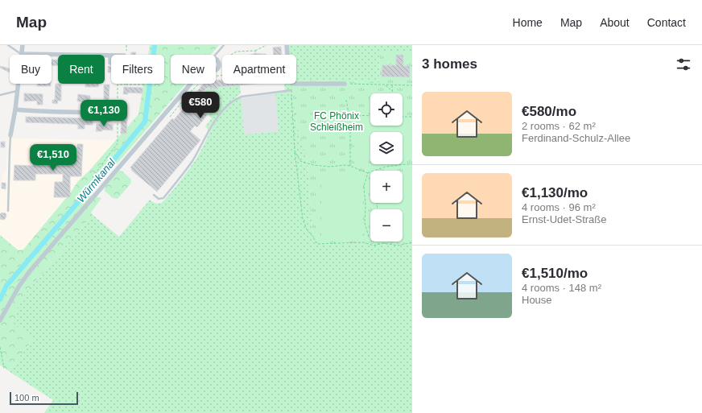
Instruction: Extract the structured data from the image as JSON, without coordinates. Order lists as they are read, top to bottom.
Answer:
{
  "water": ["Würmkanal"],
  "parks": ["FC Phönix Schleißheim"],
  "scale_bar": "100 m",
  "page": {
    "header": "Map",
    "nav": [
      "Home",
      "Map",
      "About",
      "Contact"
    ],
    "heading": "3 homes",
    "chip": [
      "Buy",
      "Rent",
      "Filters",
      "New",
      "Apartment"
    ],
    "list": [
      {
        "name": "€580/mo",
        "note": "2 rooms · 62 m² · Ferdinand-Schulz-Allee"
      },
      {
        "name": "€1,130/mo",
        "note": "4 rooms · 96 m² · Ernst-Udet-Straße"
      },
      {
        "name": "€1,510/mo",
        "note": "4 rooms · 148 m² · House"
      }
    ],
    "price": ["€580", "€1,130", "€1,510"],
    "map_buttons": ["+", "−"],
    "scale": "100 m"
  }
}
